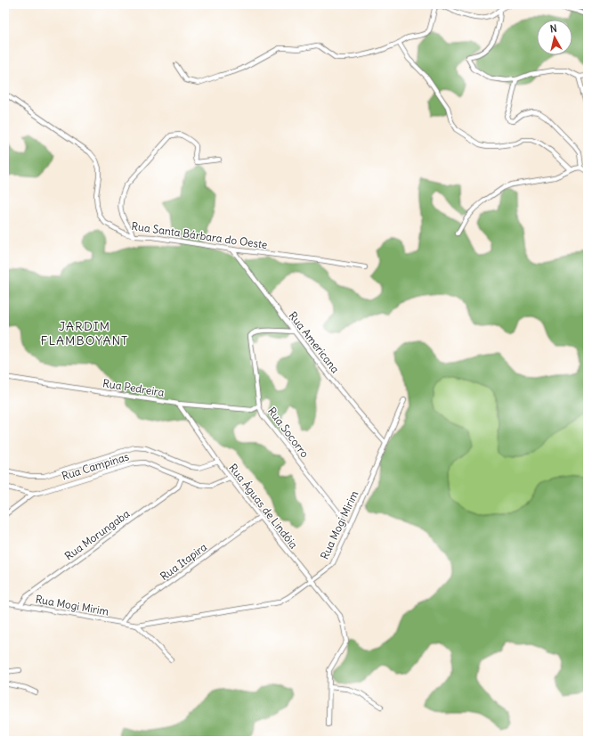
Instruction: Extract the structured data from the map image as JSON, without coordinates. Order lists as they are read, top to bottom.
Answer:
{
  "streets": {
    "street": [
      "Rua Santa Bárbara do Oeste",
      "Rua Americana",
      "Rua Pedreira",
      "Rua Socorro",
      "Rua Campinas",
      "Rua Águas de Lindóia",
      "Rua Mogi Mirim",
      "Rua Morungaba",
      "Rua Itapira"
    ]
  },
  "crossings": [
    ["Rua Santa Bárbara do Oeste", "Rua Americana"],
    ["Rua Americana", "Rua Socorro"],
    ["Rua Americana", "Rua Mogi Mirim"],
    ["Rua Pedreira", "Rua Socorro"],
    ["Rua Pedreira", "Rua Águas de Lindóia"],
    ["Rua Socorro", "Rua Mogi Mirim"],
    ["Rua Campinas", "Rua Águas de Lindóia"],
    ["Rua Campinas", "Rua Morungaba"],
    ["Rua Águas de Lindóia", "Rua Mogi Mirim"],
    ["Rua Águas de Lindóia", "Rua Itapira"],
    ["Rua Mogi Mirim", "Rua Morungaba"],
    ["Rua Mogi Mirim", "Rua Itapira"]
  ],
  "districts": ["JARDIM FLAMBOYANT"],
  "north": "top"
}
